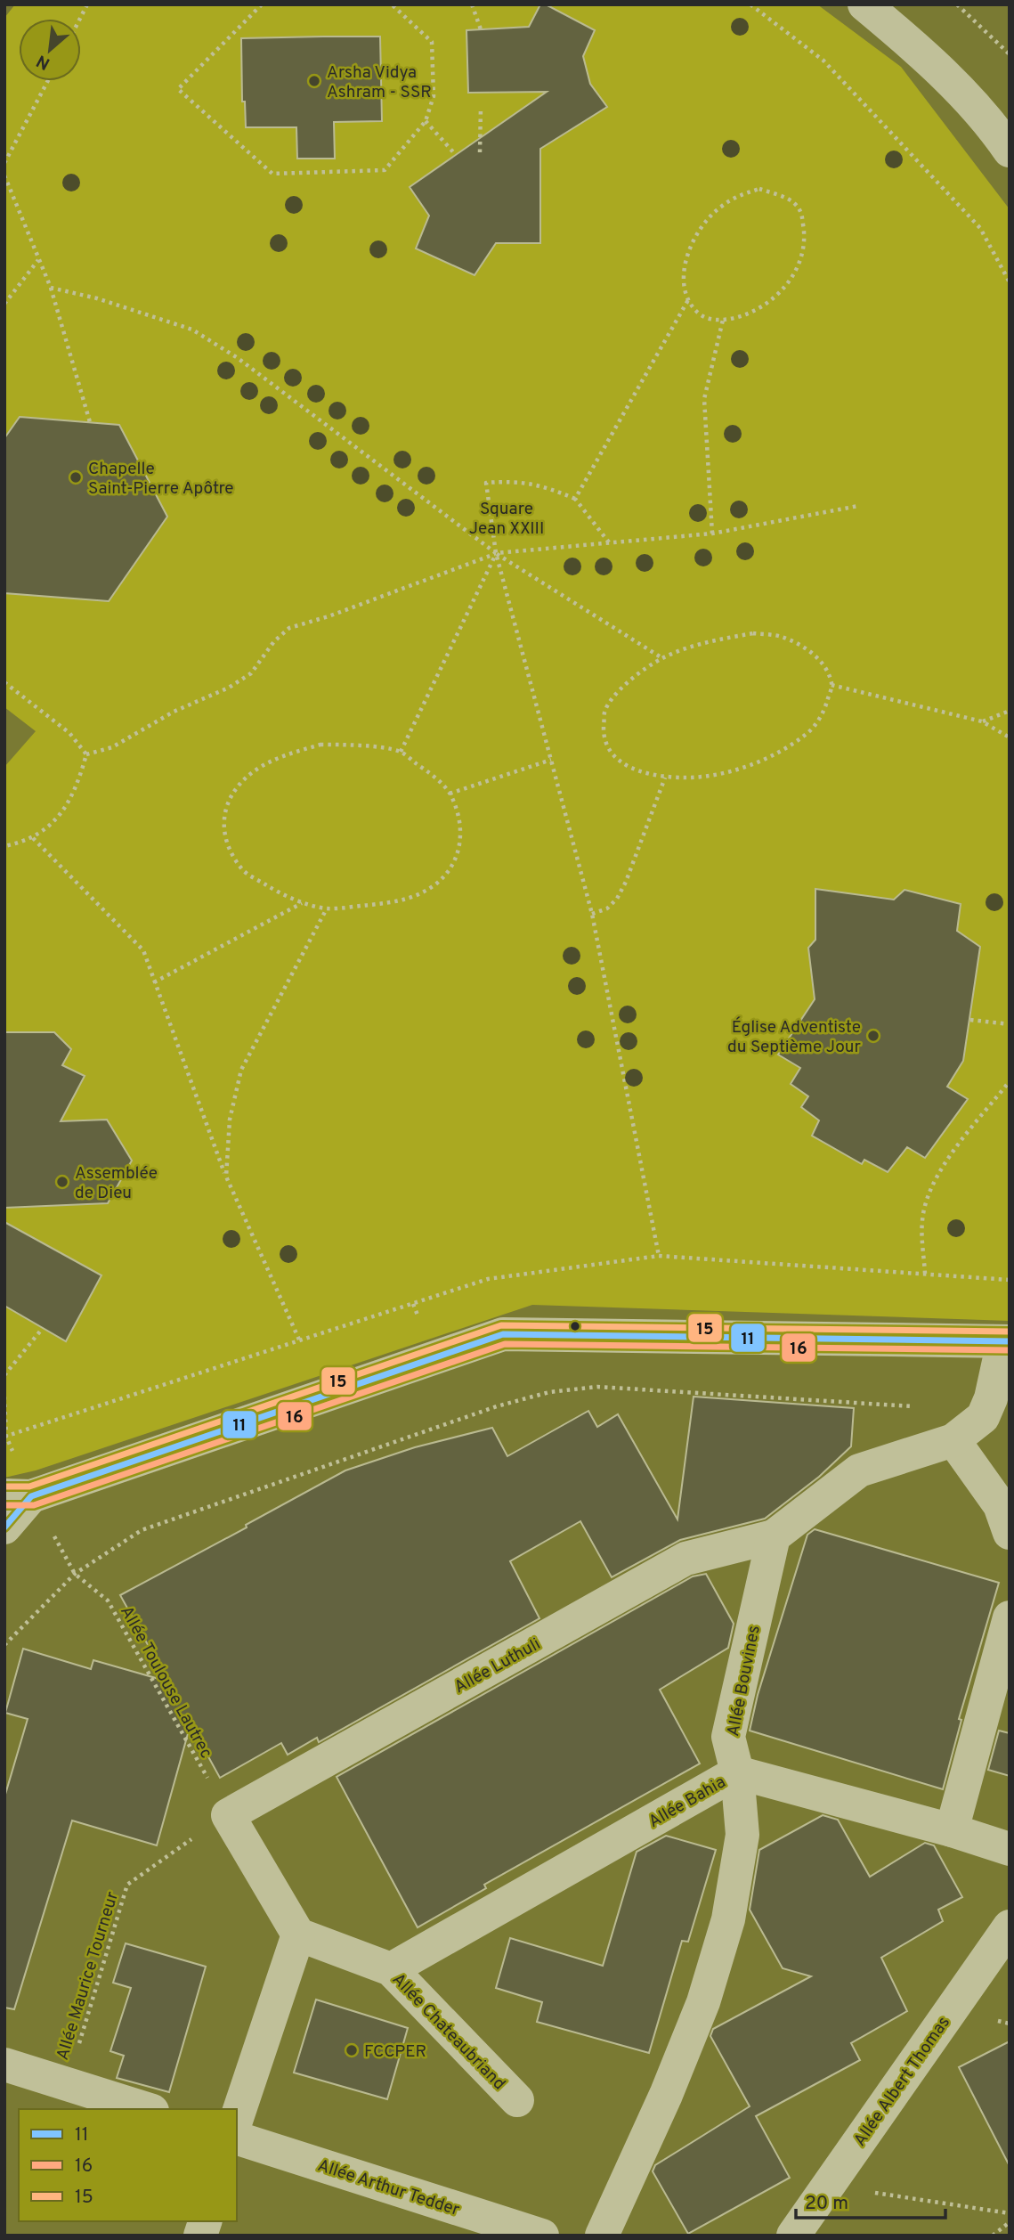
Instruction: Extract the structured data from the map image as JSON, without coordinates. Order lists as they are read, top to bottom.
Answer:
{
  "streets": {
    "street": [
      "Allée Luthuli",
      "Allée Bouvines",
      "Allée Bahia",
      "Allée Chateaubriand",
      "Allée Albert Thomas",
      "Allée Arthur Tedder"
    ],
    "path": ["Allée Toulouse Lautrec", "Allée Maurice Tourneur"]
  },
  "crossings": [
    ["Allée Luthuli", "Allée Bouvines"],
    ["Allée Luthuli", "Allée Toulouse Lautrec"],
    ["Allée Luthuli", "Allée Maurice Tourneur"],
    ["Allée Bouvines", "Allée Bahia"],
    ["Allée Toulouse Lautrec", "Allée Maurice Tourneur"],
    ["Allée Bahia", "Allée Chateaubriand"]
  ],
  "parks": ["Square Jean XXIII"],
  "places": [
    "Arsha Vidya Ashram - SSR",
    "Chapelle Saint-Pierre Apôtre",
    "Église Adventiste du Septième Jour",
    "Assemblée de Dieu",
    "FCCPER"
  ],
  "lines": ["transit line 15", "transit line 11", "transit line 16"],
  "legend": ["11", "16", "15"],
  "scale_bar": "20 m",
  "north": "bottom left"
}
